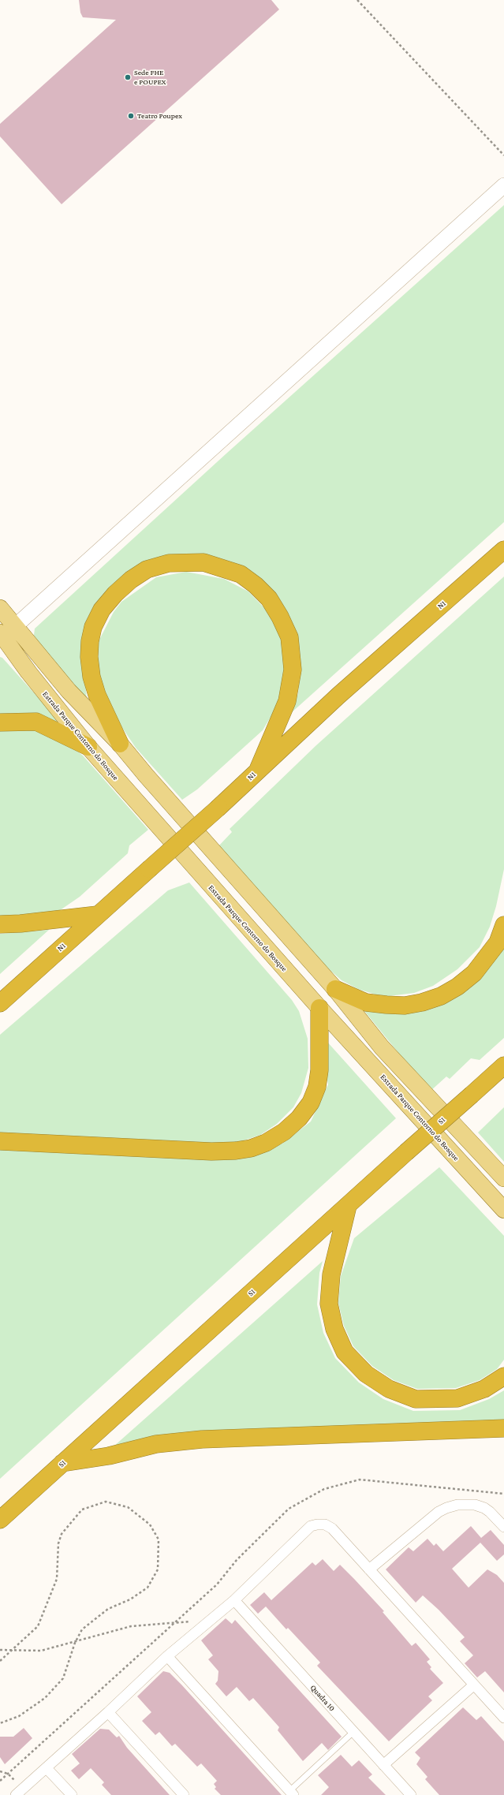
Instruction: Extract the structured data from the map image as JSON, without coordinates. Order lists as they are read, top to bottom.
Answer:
{
  "streets": {
    "highway": ["N1", "S1"],
    "main road": ["Estrada Parque Contorno do Bosque"],
    "street": ["Quadra 10"]
  },
  "places": ["Sede FHE e POUPEX", "Teatro Poupex"]
}
